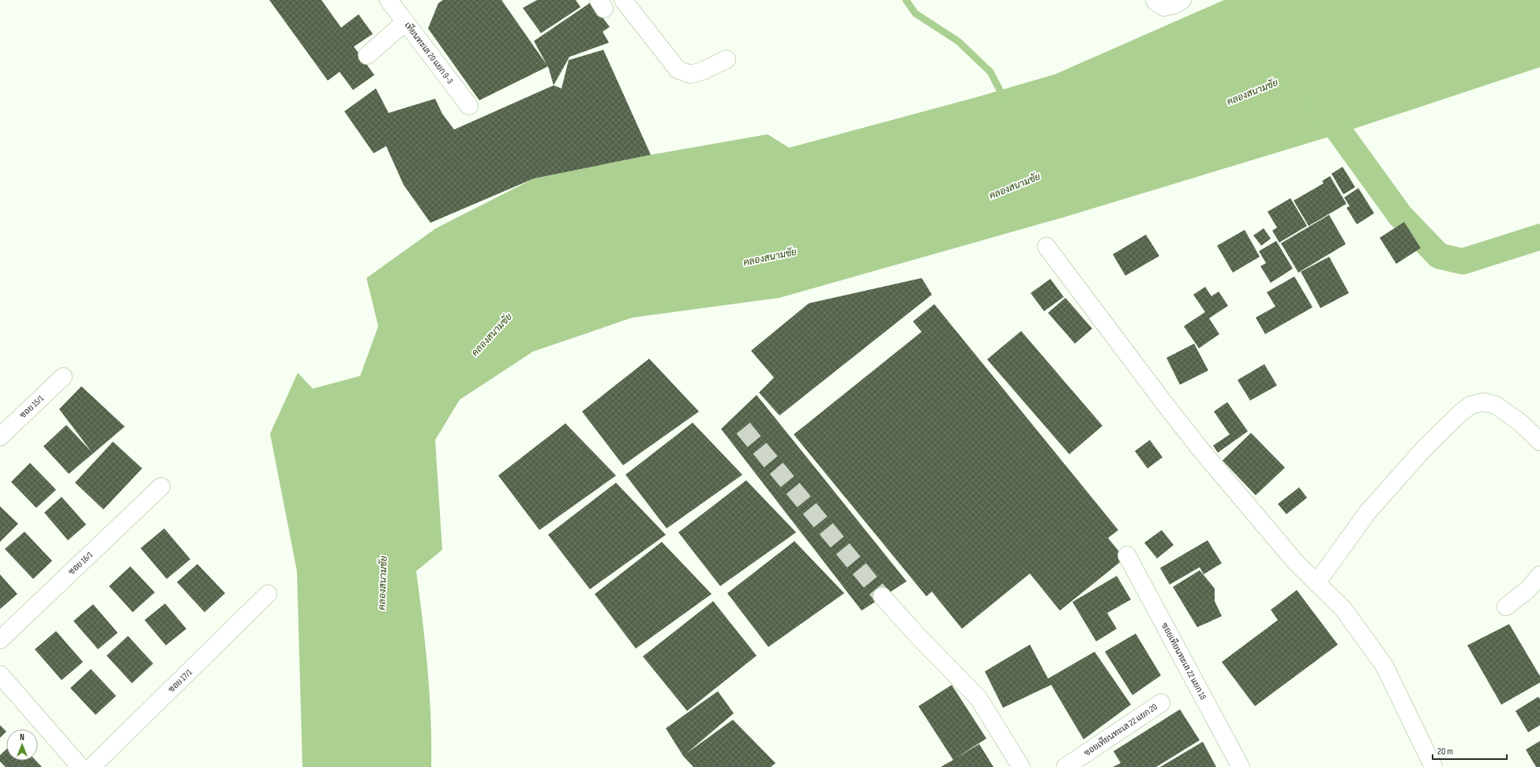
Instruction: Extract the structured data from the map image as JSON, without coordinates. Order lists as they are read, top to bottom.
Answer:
{
  "streets": {
    "street": [
      "เทียนทะเล 20 แยก 9-3",
      "ซอย 15/1",
      "ซอย 16/1",
      "ซอยเทียนทะเล 22 แยก 18",
      "ซอย 17/1",
      "ซอยเทียนทะเล 22 แยก 20"
    ]
  },
  "water": ["คลองสนามชัย"],
  "scale_bar": "20 m",
  "north": "top"
}
